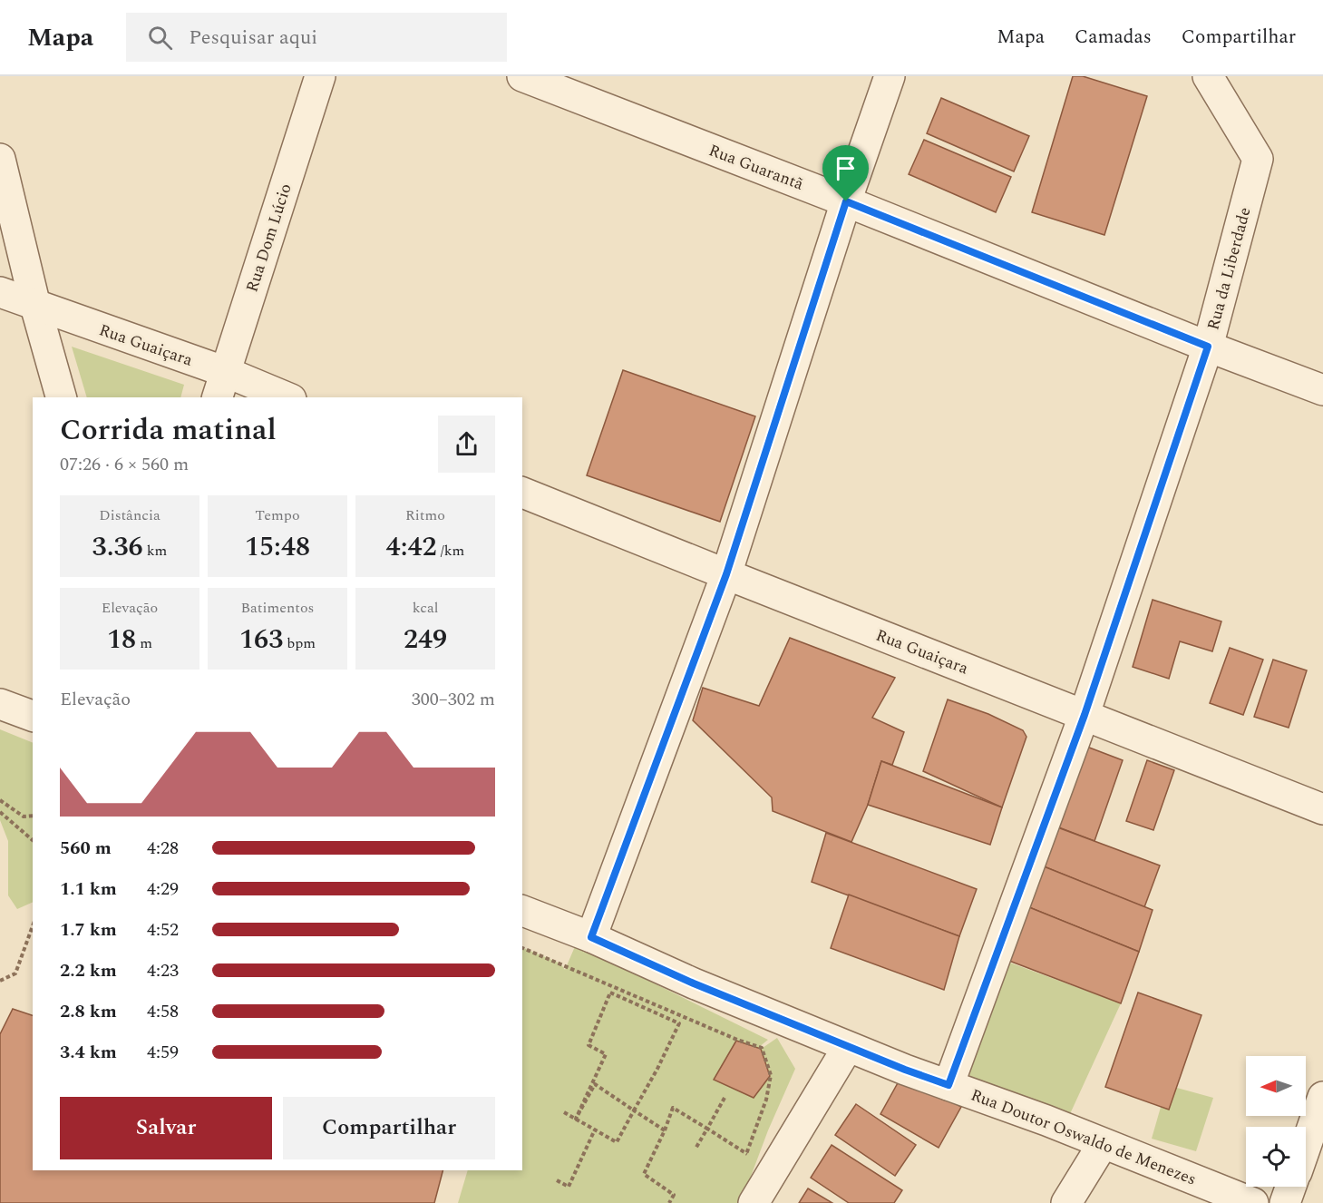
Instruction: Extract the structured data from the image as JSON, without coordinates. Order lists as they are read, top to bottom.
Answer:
{
  "streets": {
    "street": [
      "Rua Guarantã",
      "Rua Dom Lúcio",
      "Rua da Liberdade",
      "Rua Guaiçara",
      "Rua Doutor Oswaldo de Menezes"
    ]
  },
  "crossings": [
    ["Rua Guarantã", "Rua da Liberdade"],
    ["Rua Dom Lúcio", "Rua Guaiçara"],
    ["Rua da Liberdade", "Rua Guaiçara"],
    ["Rua da Liberdade", "Rua Doutor Oswaldo de Menezes"]
  ],
  "north": "left",
  "page": {
    "header": "Mapa",
    "search": "Pesquisar aqui",
    "nav": ["Mapa", "Camadas", "Compartilhar"],
    "heading": ["Corrida matinal", "07:26 · 6 × 560 m"],
    "stats": [
      ["Distância", "3.36 km"],
      ["Tempo", "15:48"],
      ["Ritmo", "4:42 /km"],
      ["Elevação", "18 m"],
      ["Batimentos", "163 bpm"],
      ["kcal", "249"]
    ],
    "chart": ["Elevação", "300–302 m"],
    "list": [
      {
        "name": "560 m",
        "note": "4:28"
      },
      {
        "name": "1.1 km",
        "note": "4:29"
      },
      {
        "name": "1.7 km",
        "note": "4:52"
      },
      {
        "name": "2.2 km",
        "note": "4:23"
      },
      {
        "name": "2.8 km",
        "note": "4:58"
      },
      {
        "name": "3.4 km",
        "note": "4:59"
      }
    ],
    "buttons": ["Salvar", "Compartilhar"]
  }
}
